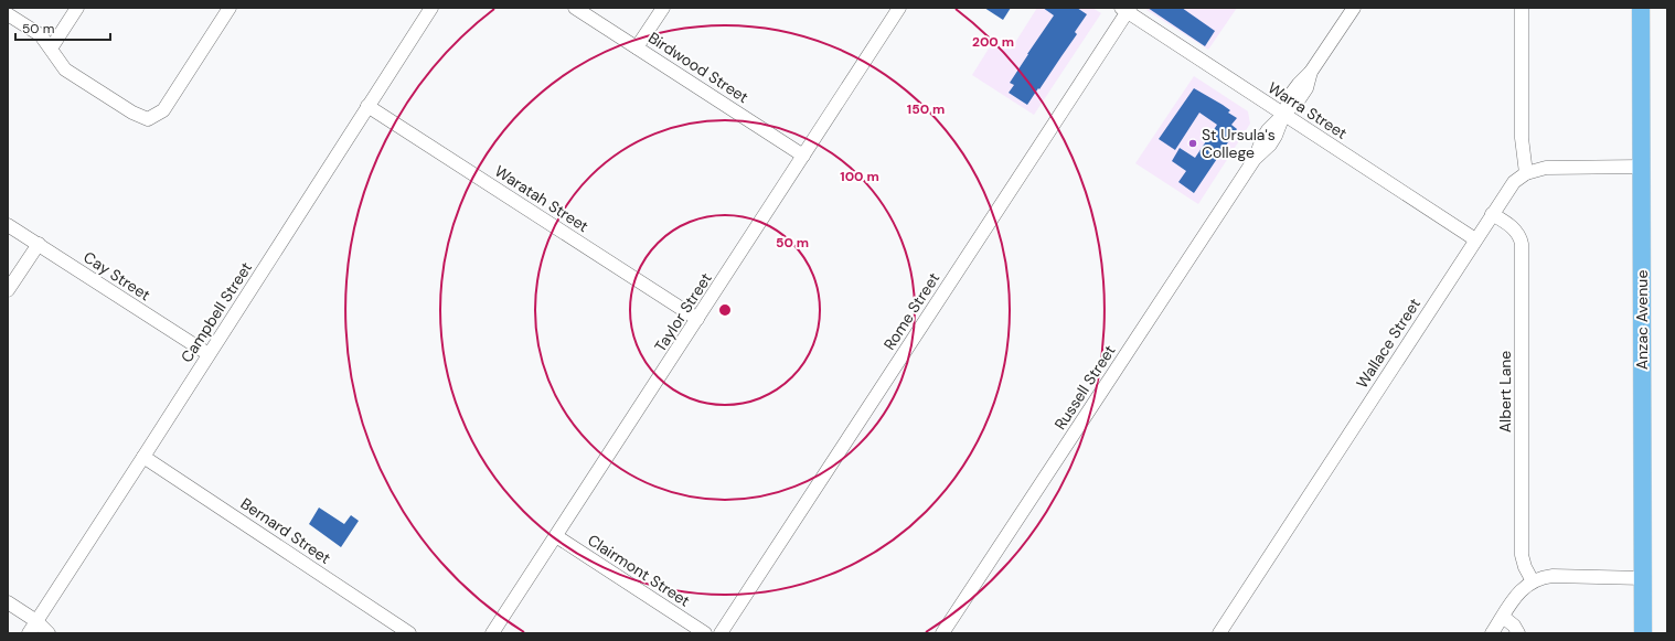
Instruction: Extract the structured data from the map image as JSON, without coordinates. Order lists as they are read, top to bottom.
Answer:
{
  "streets": {
    "main road": ["Anzac Avenue"],
    "street": [
      "Birdwood Street",
      "Warra Street",
      "Waratah Street",
      "Cay Street",
      "Rome Street",
      "Campbell Street",
      "Taylor Street",
      "Wallace Street",
      "Russell Street",
      "Albert Lane",
      "Bernard Street",
      "Clairmont Street"
    ]
  },
  "crossings": [
    ["Birdwood Street", "Taylor Street"],
    ["Warra Street", "Rome Street"],
    ["Warra Street", "Wallace Street"],
    ["Warra Street", "Russell Street"],
    ["Waratah Street", "Campbell Street"],
    ["Waratah Street", "Taylor Street"],
    ["Cay Street", "Campbell Street"],
    ["Campbell Street", "Bernard Street"],
    ["Taylor Street", "Clairmont Street"],
    ["Anzac Avenue", "Wallace Street"],
    ["Wallace Street", "Albert Lane"]
  ],
  "places": ["St Ursula's College"],
  "scale_bar": "50 m",
  "rings": [
    "200 m",
    "150 m",
    "100 m",
    "50 m"
  ]
}
